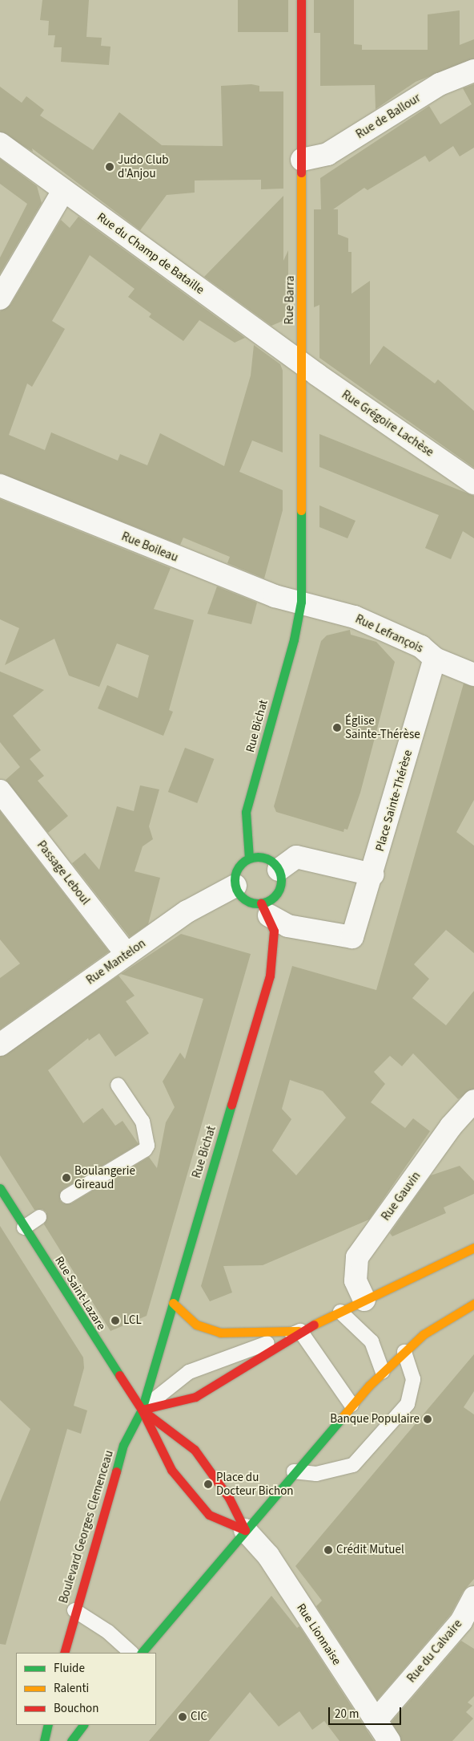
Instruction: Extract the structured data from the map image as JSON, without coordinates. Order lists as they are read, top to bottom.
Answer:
{
  "streets": {
    "main road": [
      "Rue Barra",
      "Rue Bichat",
      "Rue Saint-Lazare",
      "Boulevard Georges Clemenceau"
    ],
    "street": [
      "Rue de Ballour",
      "Rue du Champ de Bataille",
      "Rue Grégoire Lachèse",
      "Rue Boileau",
      "Rue Lefrançois",
      "Place Sainte-Thérèse",
      "Passage Leboul",
      "Rue Mantelon",
      "Rue Gauvin",
      "Rue Lionnaise",
      "Rue du Calvaire"
    ]
  },
  "crossings": [
    ["Rue de Ballour", "Rue Barra"],
    ["Rue du Champ de Bataille", "Rue Barra"],
    ["Rue du Champ de Bataille", "Rue Grégoire Lachèse"],
    ["Rue Barra", "Rue Grégoire Lachèse"],
    ["Rue Barra", "Rue Boileau"],
    ["Rue Barra", "Rue Lefrançois"],
    ["Rue Barra", "Rue Bichat"],
    ["Rue Boileau", "Rue Lefrançois"],
    ["Rue Boileau", "Rue Bichat"],
    ["Rue Lefrançois", "Rue Bichat"],
    ["Rue Lefrançois", "Place Sainte-Thérèse"],
    ["Rue Bichat", "Place Sainte-Thérèse"],
    ["Rue Bichat", "Rue Mantelon"],
    ["Rue Bichat", "Rue Saint-Lazare"],
    ["Rue Bichat", "Boulevard Georges Clemenceau"],
    ["Place Sainte-Thérèse", "Rue Mantelon"],
    ["Passage Leboul", "Rue Mantelon"],
    ["Rue Saint-Lazare", "Boulevard Georges Clemenceau"],
    ["Rue Saint-Lazare", "Rue Lionnaise"],
    ["Rue Lionnaise", "Rue du Calvaire"]
  ],
  "places": [
    "Judo Club d'Anjou",
    "Église Sainte-Thérèse",
    "Boulangerie Gireaud",
    "LCL",
    "Banque Populaire",
    "Place du Docteur Bichon",
    "Crédit Mutuel",
    "CIC"
  ],
  "legend": ["Fluide", "Ralenti", "Bouchon"],
  "scale_bar": "20 m"
}
